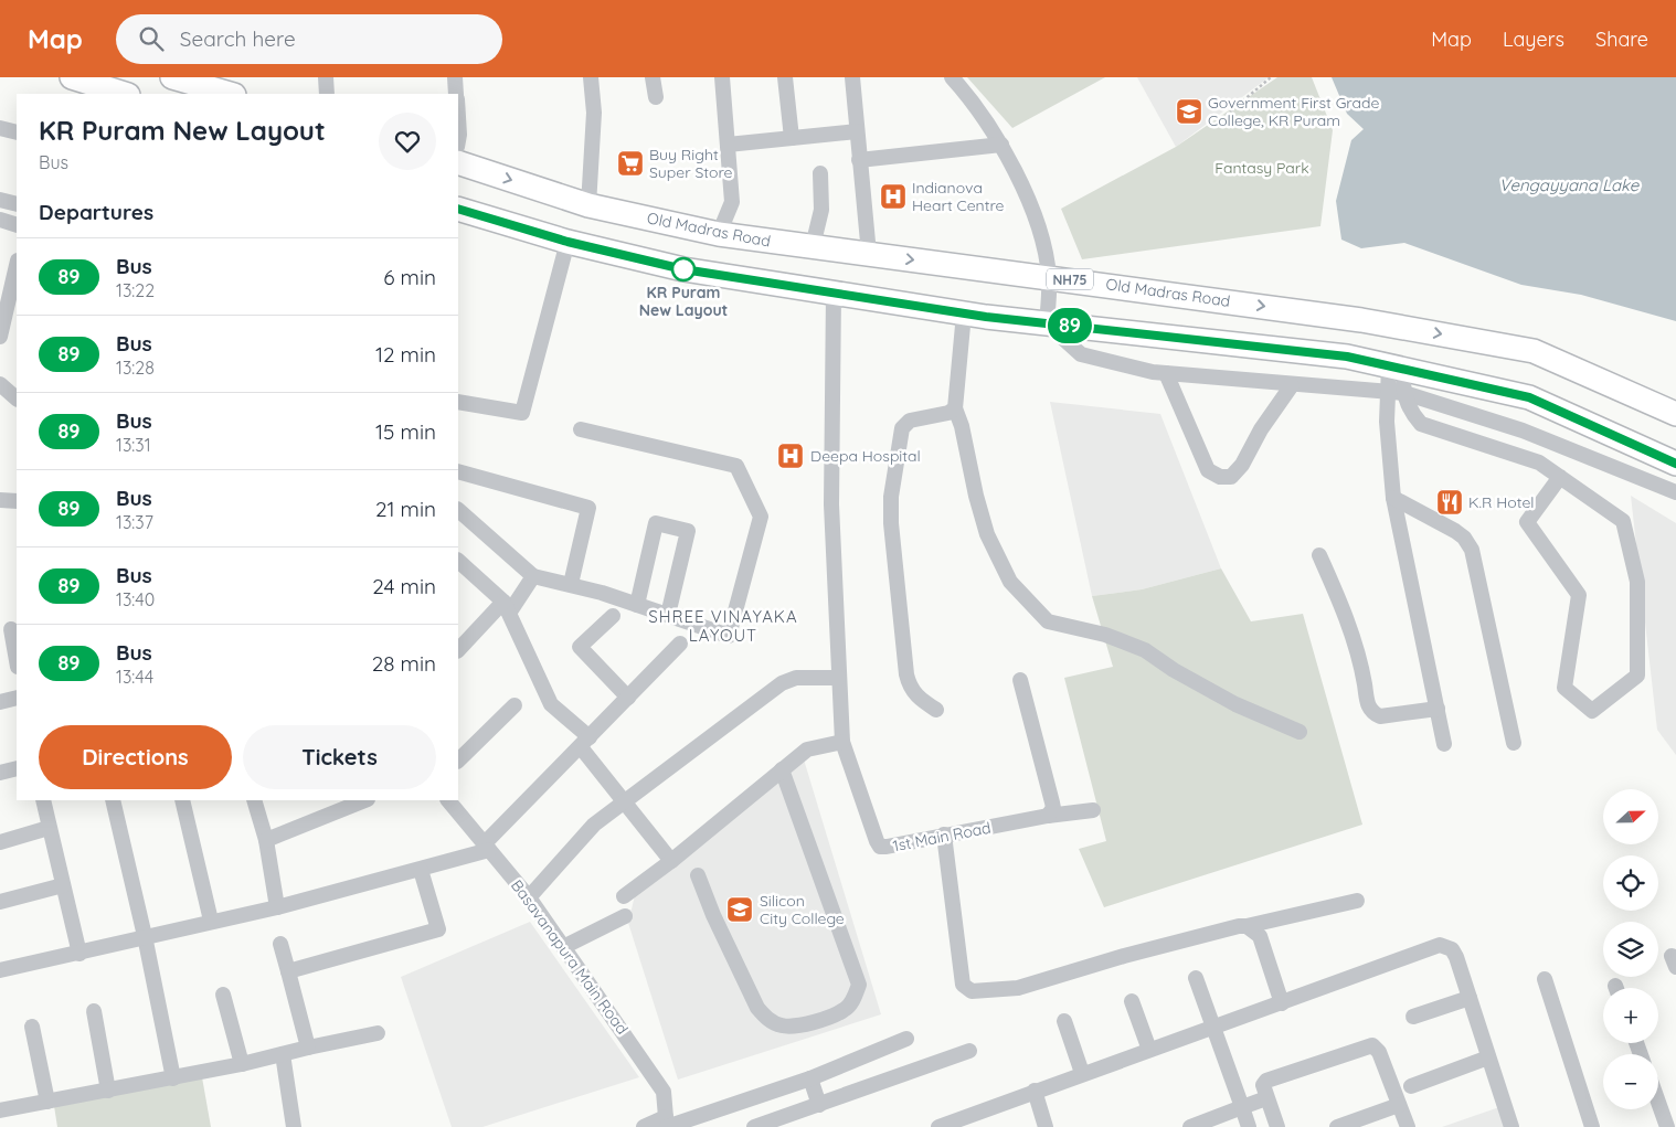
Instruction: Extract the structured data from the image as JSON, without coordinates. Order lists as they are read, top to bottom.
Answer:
{
  "streets": {
    "highway": ["Old Madras Road", "NH75"],
    "street": ["1st Main Road", "Basavanapura Main Road"]
  },
  "districts": ["SHREE VINAYAKA LAYOUT"],
  "water": ["Vengayyana Lake"],
  "parks": ["Fantasy Park"],
  "places": {
    "school or university": ["Government First Grade College, KR Puram", "Silicon City College"],
    "supermarket": ["Buy Right Super Store"],
    "hospital": ["Indianova Heart Centre", "Deepa Hospital"],
    "other": ["KR Puram New Layout"],
    "restaurant": ["K.R Hotel"]
  },
  "lines": ["bus line 89"],
  "north": "right",
  "page": {
    "header": "Map",
    "search": "Search here",
    "nav": ["Map", "Layers", "Share"],
    "on_map": "89",
    "heading": [
      ["KR Puram New Layout", "Bus"],
      "Departures"
    ],
    "list": [
      {
        "mark": "89",
        "name": "Bus",
        "note": "13:22",
        "value": "6 min"
      },
      {
        "mark": "89",
        "name": "Bus",
        "note": "13:28",
        "value": "12 min"
      },
      {
        "mark": "89",
        "name": "Bus",
        "note": "13:31",
        "value": "15 min"
      },
      {
        "mark": "89",
        "name": "Bus",
        "note": "13:37",
        "value": "21 min"
      },
      {
        "mark": "89",
        "name": "Bus",
        "note": "13:40",
        "value": "24 min"
      },
      {
        "mark": "89",
        "name": "Bus",
        "note": "13:44",
        "value": "28 min"
      }
    ],
    "buttons": ["Directions", "Tickets"],
    "map_buttons": ["+", "−"]
  }
}
